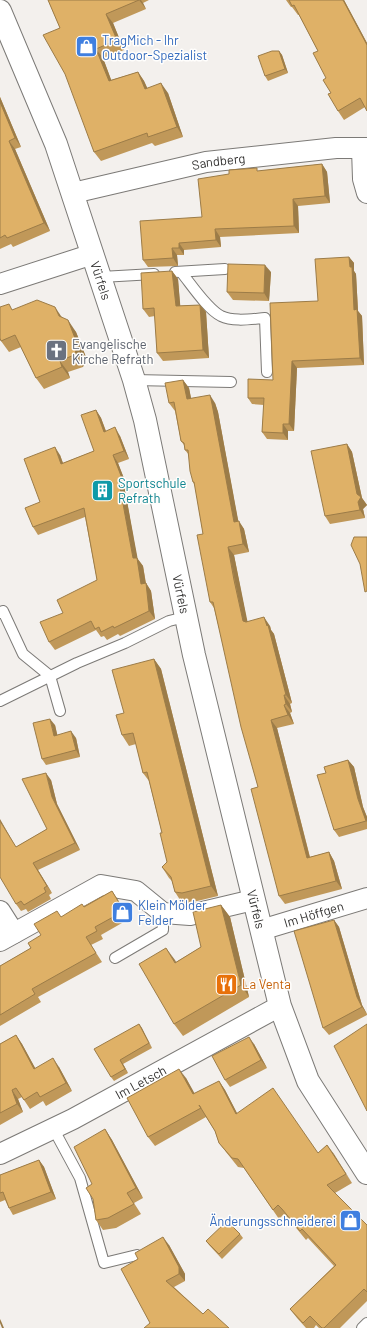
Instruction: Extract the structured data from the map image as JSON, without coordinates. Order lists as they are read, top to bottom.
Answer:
{
  "streets": {
    "street": [
      "Sandberg",
      "Vürfels",
      "Im Höffgen",
      "Im Letsch"
    ]
  },
  "crossings": [
    ["Sandberg", "Vürfels"],
    ["Vürfels", "Im Höffgen"],
    ["Vürfels", "Im Letsch"]
  ],
  "places": {
    "shop": ["TragMich - Ihr Outdoor-Spezialist", "Klein Mölder Felder", "Änderungsschneiderei"],
    "church": ["Evangelische Kirche Refrath"],
    "building": ["Sportschule Refrath"],
    "restaurant": ["La Venta"]
  }
}
